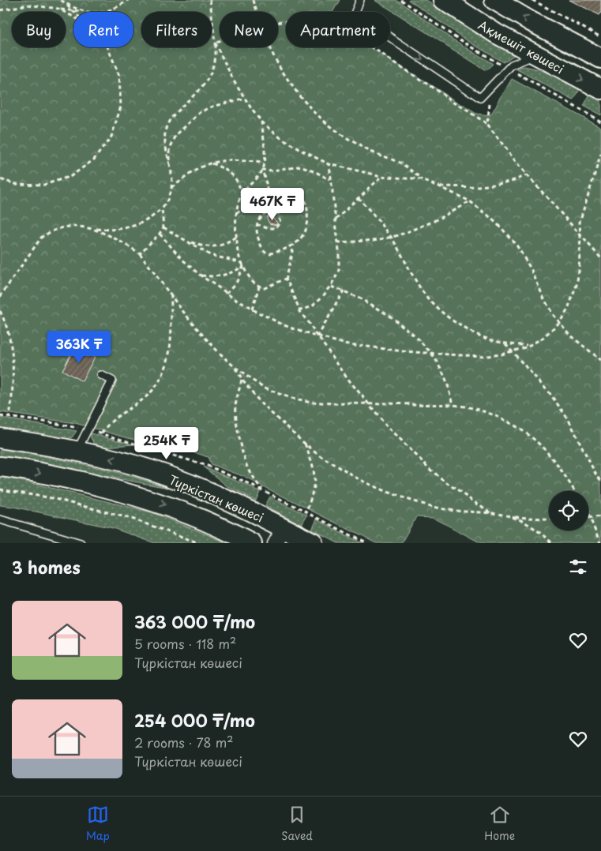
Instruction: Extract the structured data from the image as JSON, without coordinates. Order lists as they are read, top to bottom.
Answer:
{
  "streets": {
    "street": ["Ақмешіт көшесі", "Түркістан көшесі"]
  },
  "page": {
    "chip": [
      "Buy",
      "Rent",
      "Filters",
      "New",
      "Apartment"
    ],
    "price": ["467K ₸", "363K ₸", "254K ₸"],
    "heading": "3 homes",
    "list": [
      {
        "name": "363 000 ₸/mo",
        "note": "5 rooms · 118 m² · Түркістан көшесі"
      },
      {
        "name": "254 000 ₸/mo",
        "note": "2 rooms · 78 m² · Түркістан көшесі"
      }
    ],
    "tabs": ["Map", "Saved", "Home"]
  }
}
